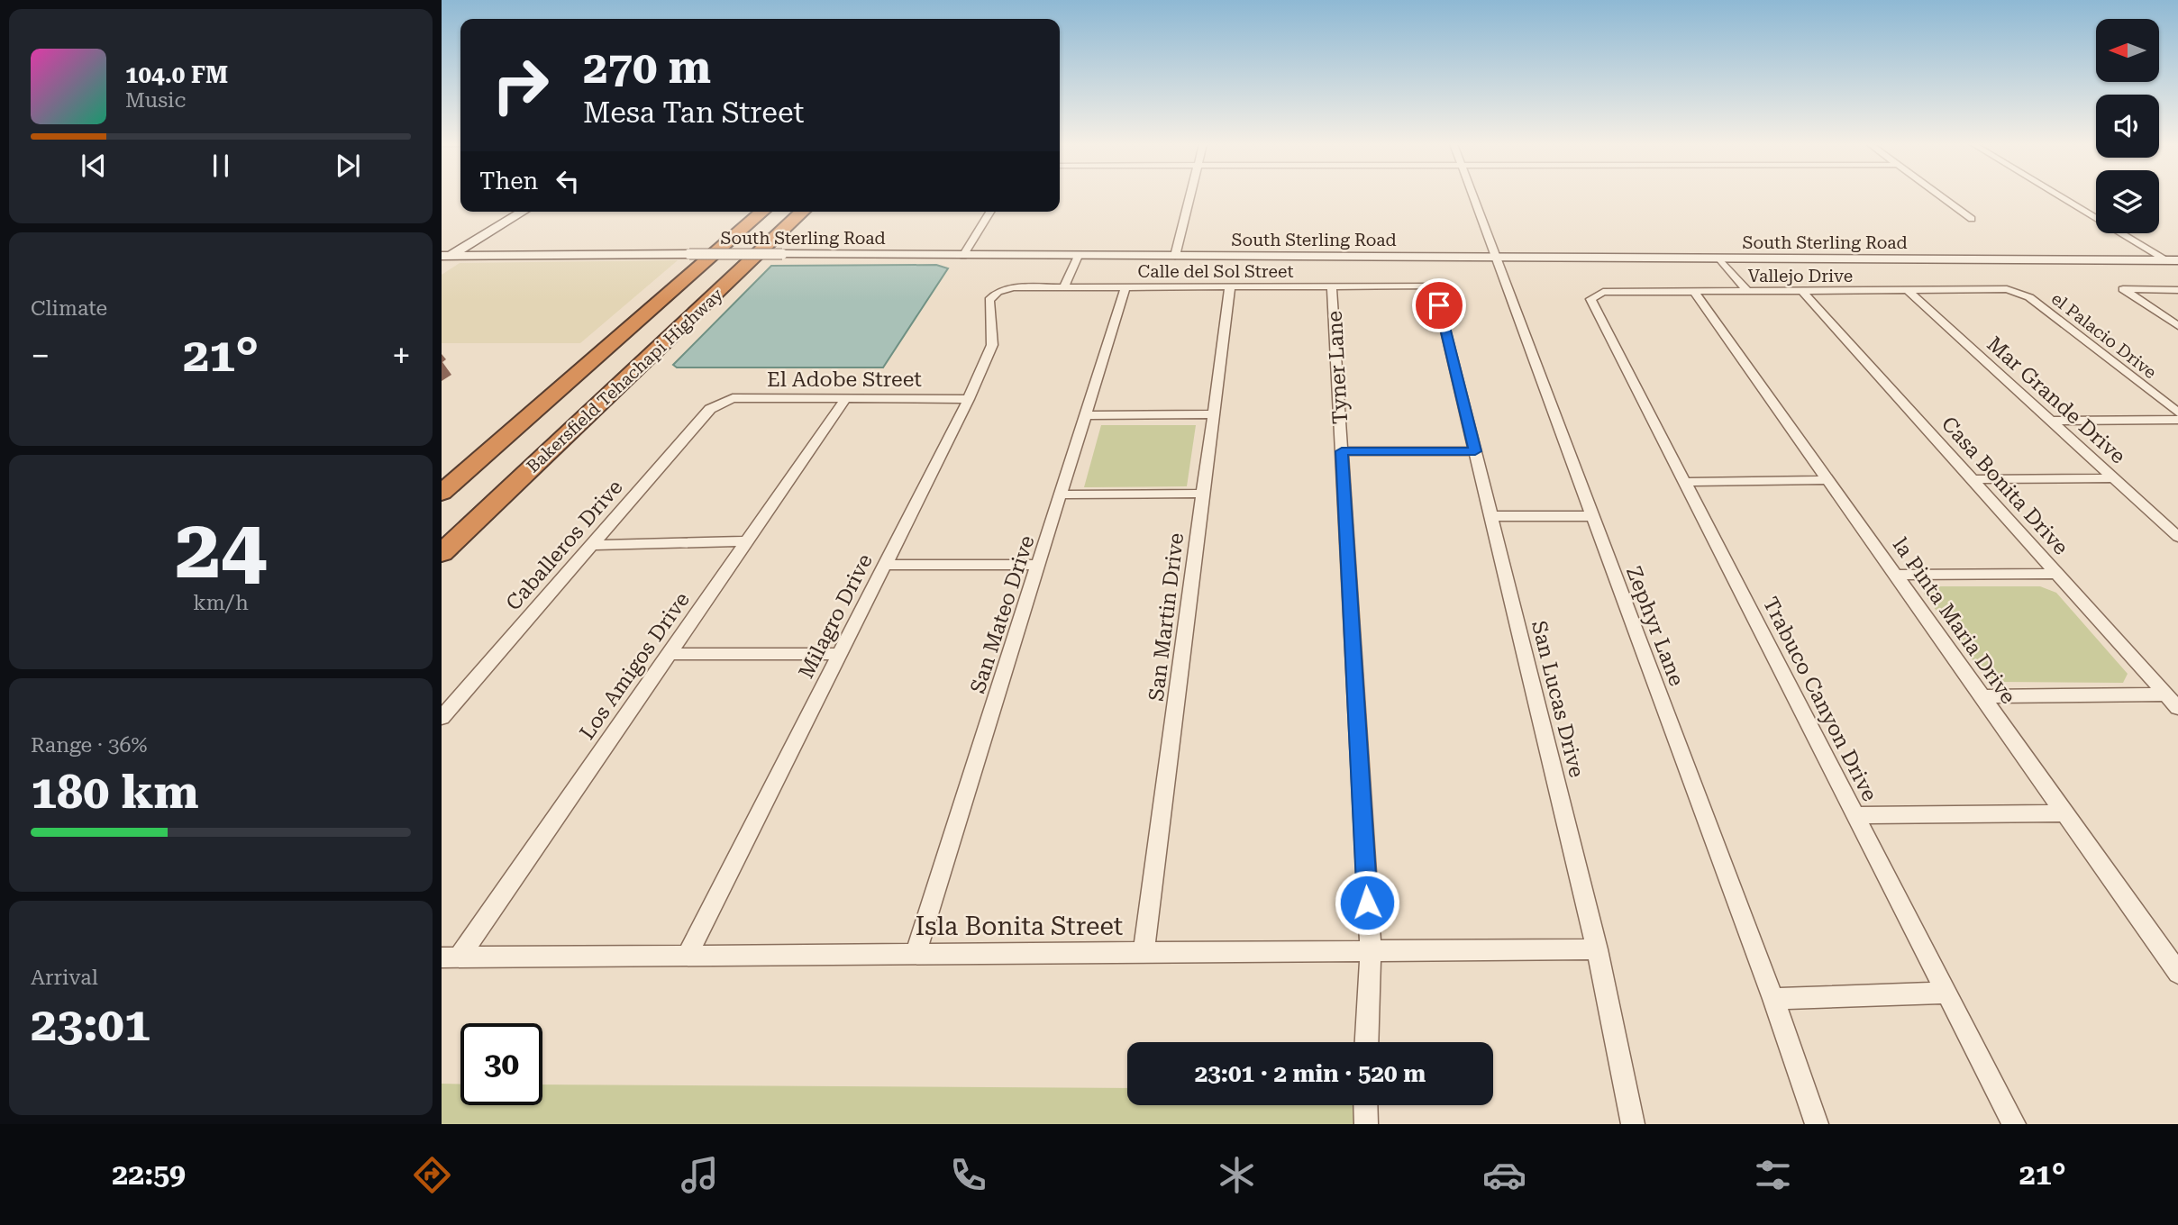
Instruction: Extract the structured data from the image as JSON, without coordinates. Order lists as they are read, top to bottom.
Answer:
{
  "streets": {
    "highway": ["Bakersfield Tehachapi Highway"],
    "street": [
      "South Sterling Road",
      "Calle del Sol Street",
      "Vallejo Drive",
      "el Palacio Drive",
      "Tyner Lane",
      "El Adobe Street",
      "Mar Grande Drive",
      "Casa Bonita Drive",
      "Caballeros Drive",
      "San Mateo Drive",
      "Milagro Drive",
      "San Martin Drive",
      "la Pinta Maria Drive",
      "Zephyr Lane",
      "Los Amigos Drive",
      "San Lucas Drive",
      "Trabuco Canyon Drive",
      "Isla Bonita Street"
    ]
  },
  "crossings": [
    ["South Sterling Road", "Zephyr Lane"],
    ["Calle del Sol Street", "Tyner Lane"],
    ["Calle del Sol Street", "San Mateo Drive"],
    ["Calle del Sol Street", "Milagro Drive"],
    ["Calle del Sol Street", "San Martin Drive"],
    ["Calle del Sol Street", "San Lucas Drive"],
    ["Vallejo Drive", "el Palacio Drive"],
    ["Vallejo Drive", "Mar Grande Drive"],
    ["Vallejo Drive", "Casa Bonita Drive"],
    ["Vallejo Drive", "la Pinta Maria Drive"],
    ["Vallejo Drive", "Trabuco Canyon Drive"],
    ["Tyner Lane", "Isla Bonita Street"],
    ["El Adobe Street", "Caballeros Drive"],
    ["El Adobe Street", "Milagro Drive"],
    ["El Adobe Street", "Los Amigos Drive"],
    ["San Mateo Drive", "Isla Bonita Street"],
    ["Milagro Drive", "Isla Bonita Street"],
    ["San Martin Drive", "Isla Bonita Street"],
    ["Los Amigos Drive", "Isla Bonita Street"],
    ["San Lucas Drive", "Isla Bonita Street"]
  ],
  "north": "left",
  "page": {
    "turn": ["270 m", "Mesa Tan Street"],
    "song": ["104.0 FM", "Music"],
    "then": "Then",
    "tile": [
      "Climate",
      ["24", "km/h"],
      ["Range · 36%", "180 km"],
      ["Arrival", "23:01"]
    ],
    "heat": ["−", "21°", "+"],
    "limit": "30",
    "trip": "23:01 · 2 min · 520 m",
    "tabs": ["22:59", "21°"]
  }
}
